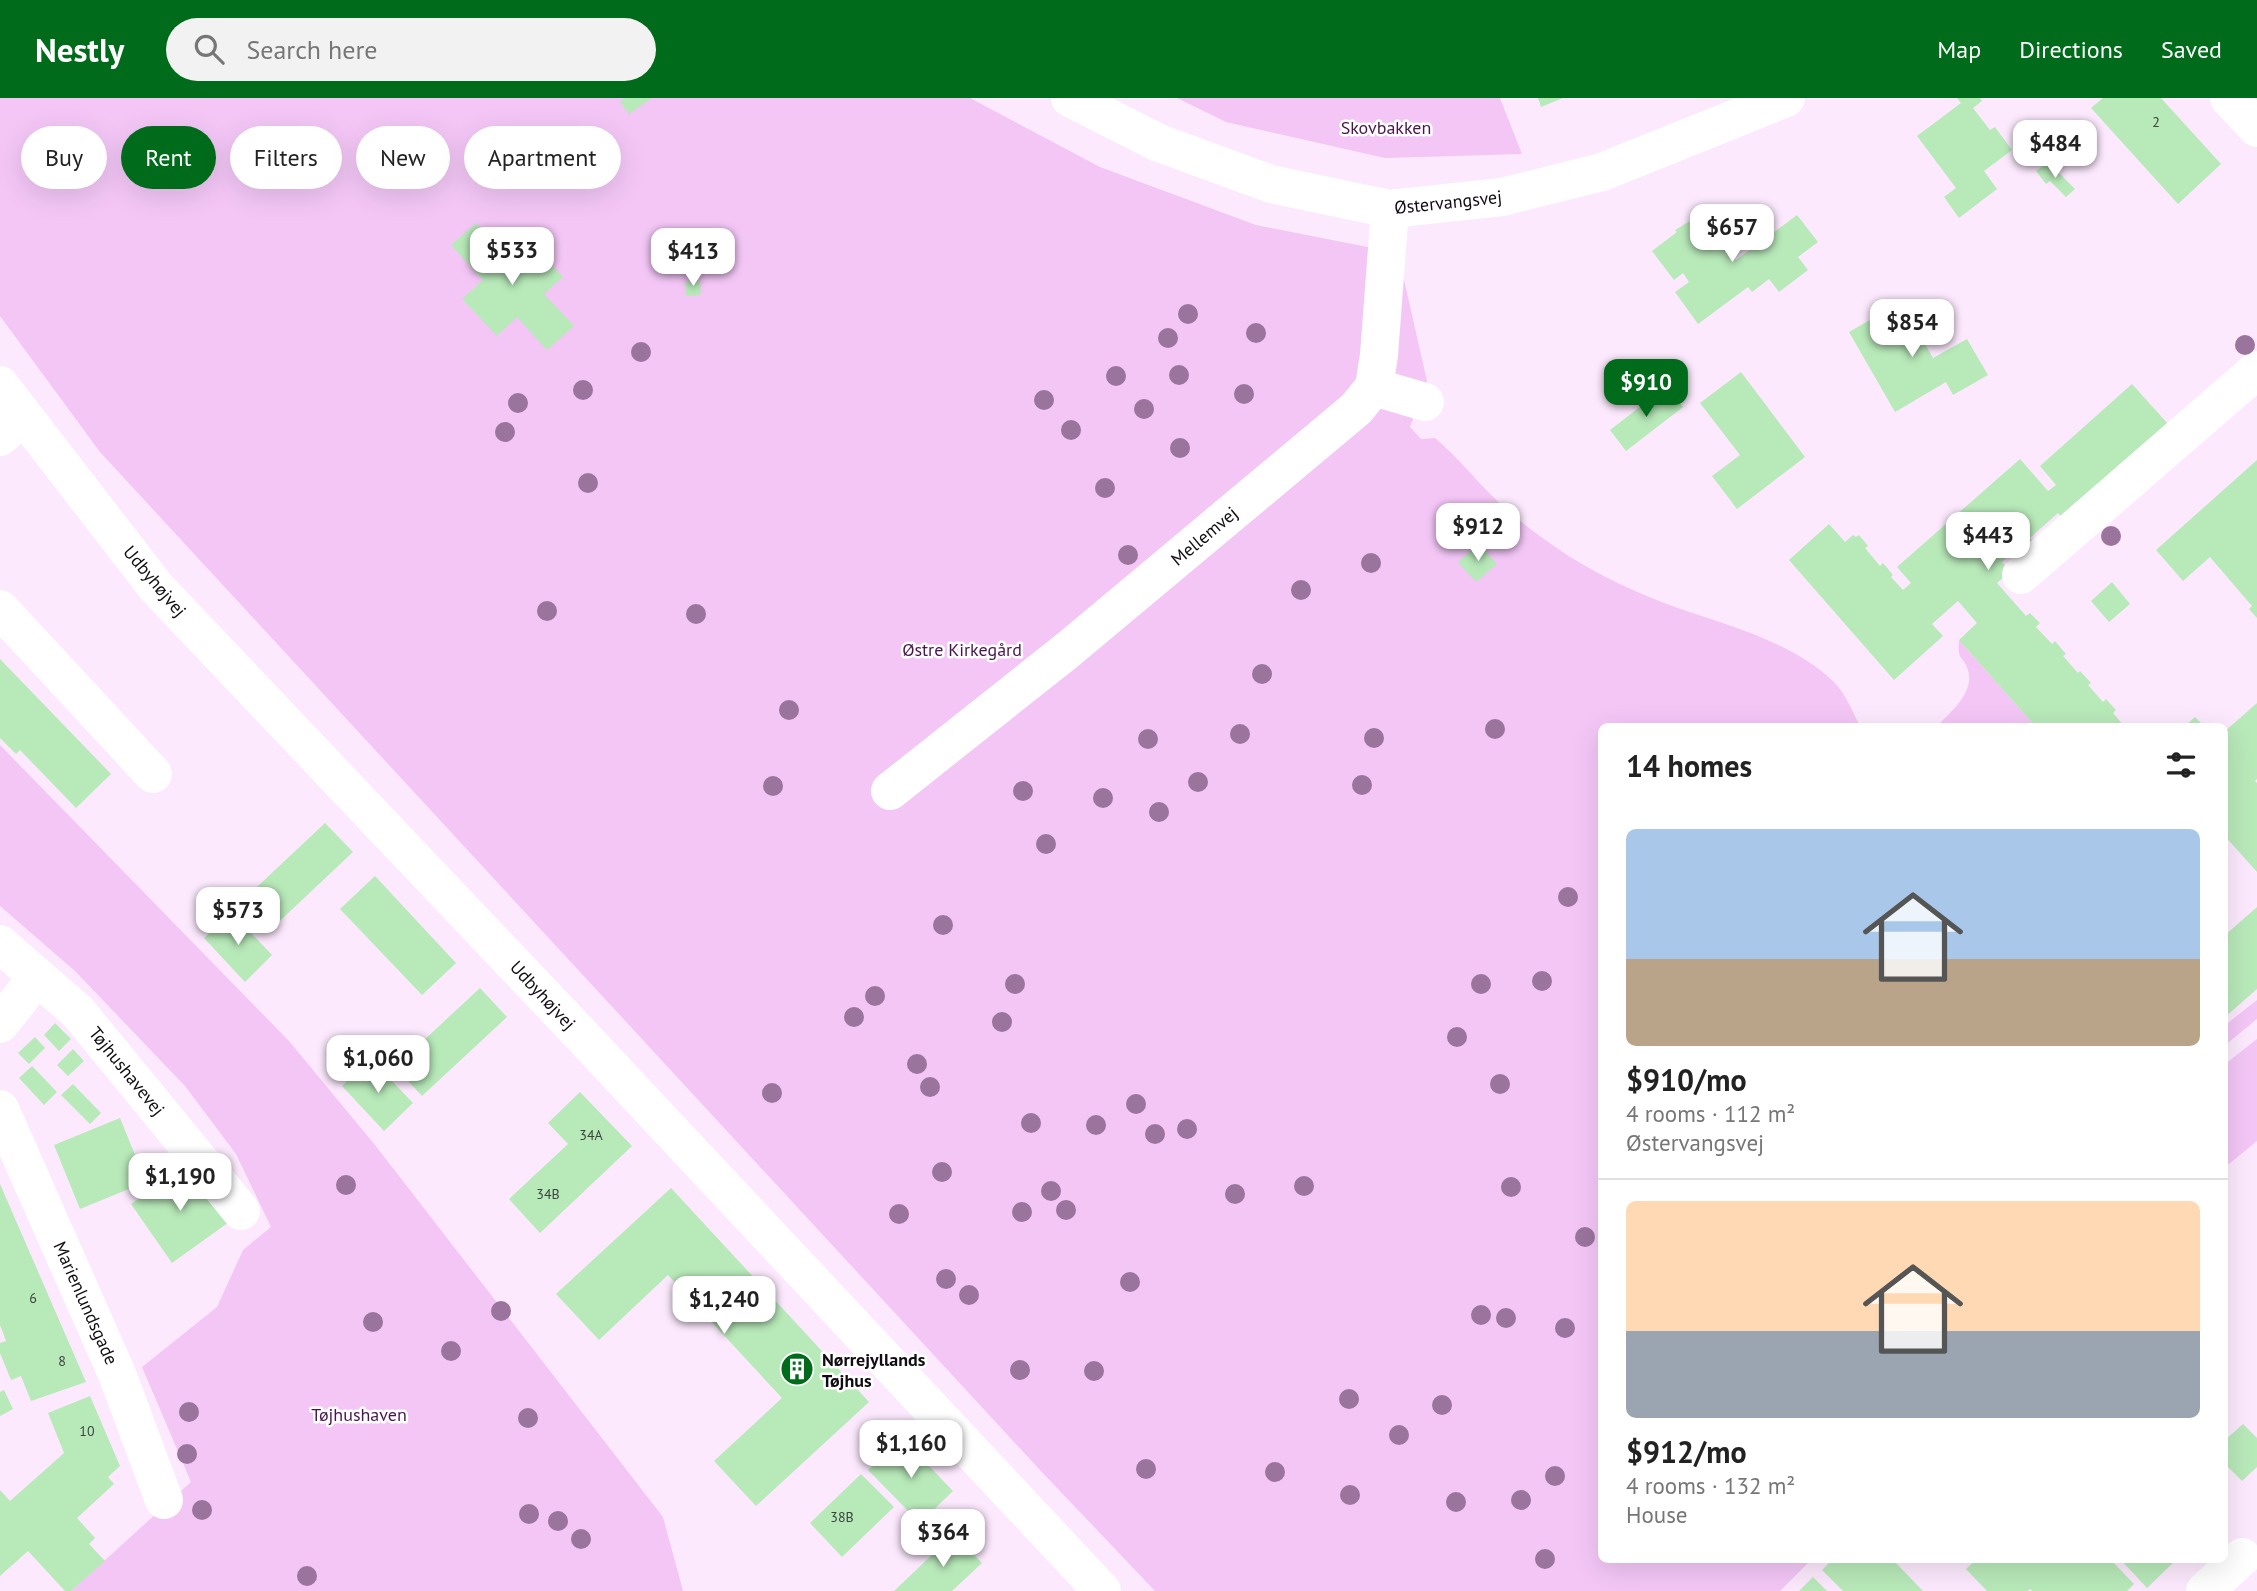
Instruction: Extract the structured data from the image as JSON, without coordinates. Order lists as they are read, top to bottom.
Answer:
{
  "streets": {
    "street": [
      "Østervangsvej",
      "Mellemvej",
      "Udbyhøjvej",
      "Tøjhushavevej",
      "Marienlundsgade"
    ]
  },
  "parks": ["Skovbakken", "Østre Kirkegård", "Tøjhushaven"],
  "places": {
    "building": ["Nørrejyllands Tøjhus"]
  },
  "house_numbers": [
    "2",
    "34A",
    "34B",
    "6",
    "8",
    "10",
    "38B"
  ],
  "page": {
    "header": "Nestly",
    "search": "Search here",
    "nav": ["Map", "Directions", "Saved"],
    "price": [
      "$484",
      "$657",
      "$533",
      "$413",
      "$854",
      "$910",
      "$912",
      "$443",
      "$573",
      "$1,060",
      "$1,190",
      "$1,240",
      "$1,160",
      "$364"
    ],
    "chip": [
      "Buy",
      "Rent",
      "Filters",
      "New",
      "Apartment"
    ],
    "heading": "14 homes",
    "list": [
      {
        "name": "$910/mo",
        "note": "4 rooms · 112 m² · Østervangsvej"
      },
      {
        "name": "$912/mo",
        "note": "4 rooms · 132 m² · House"
      }
    ]
  }
}
